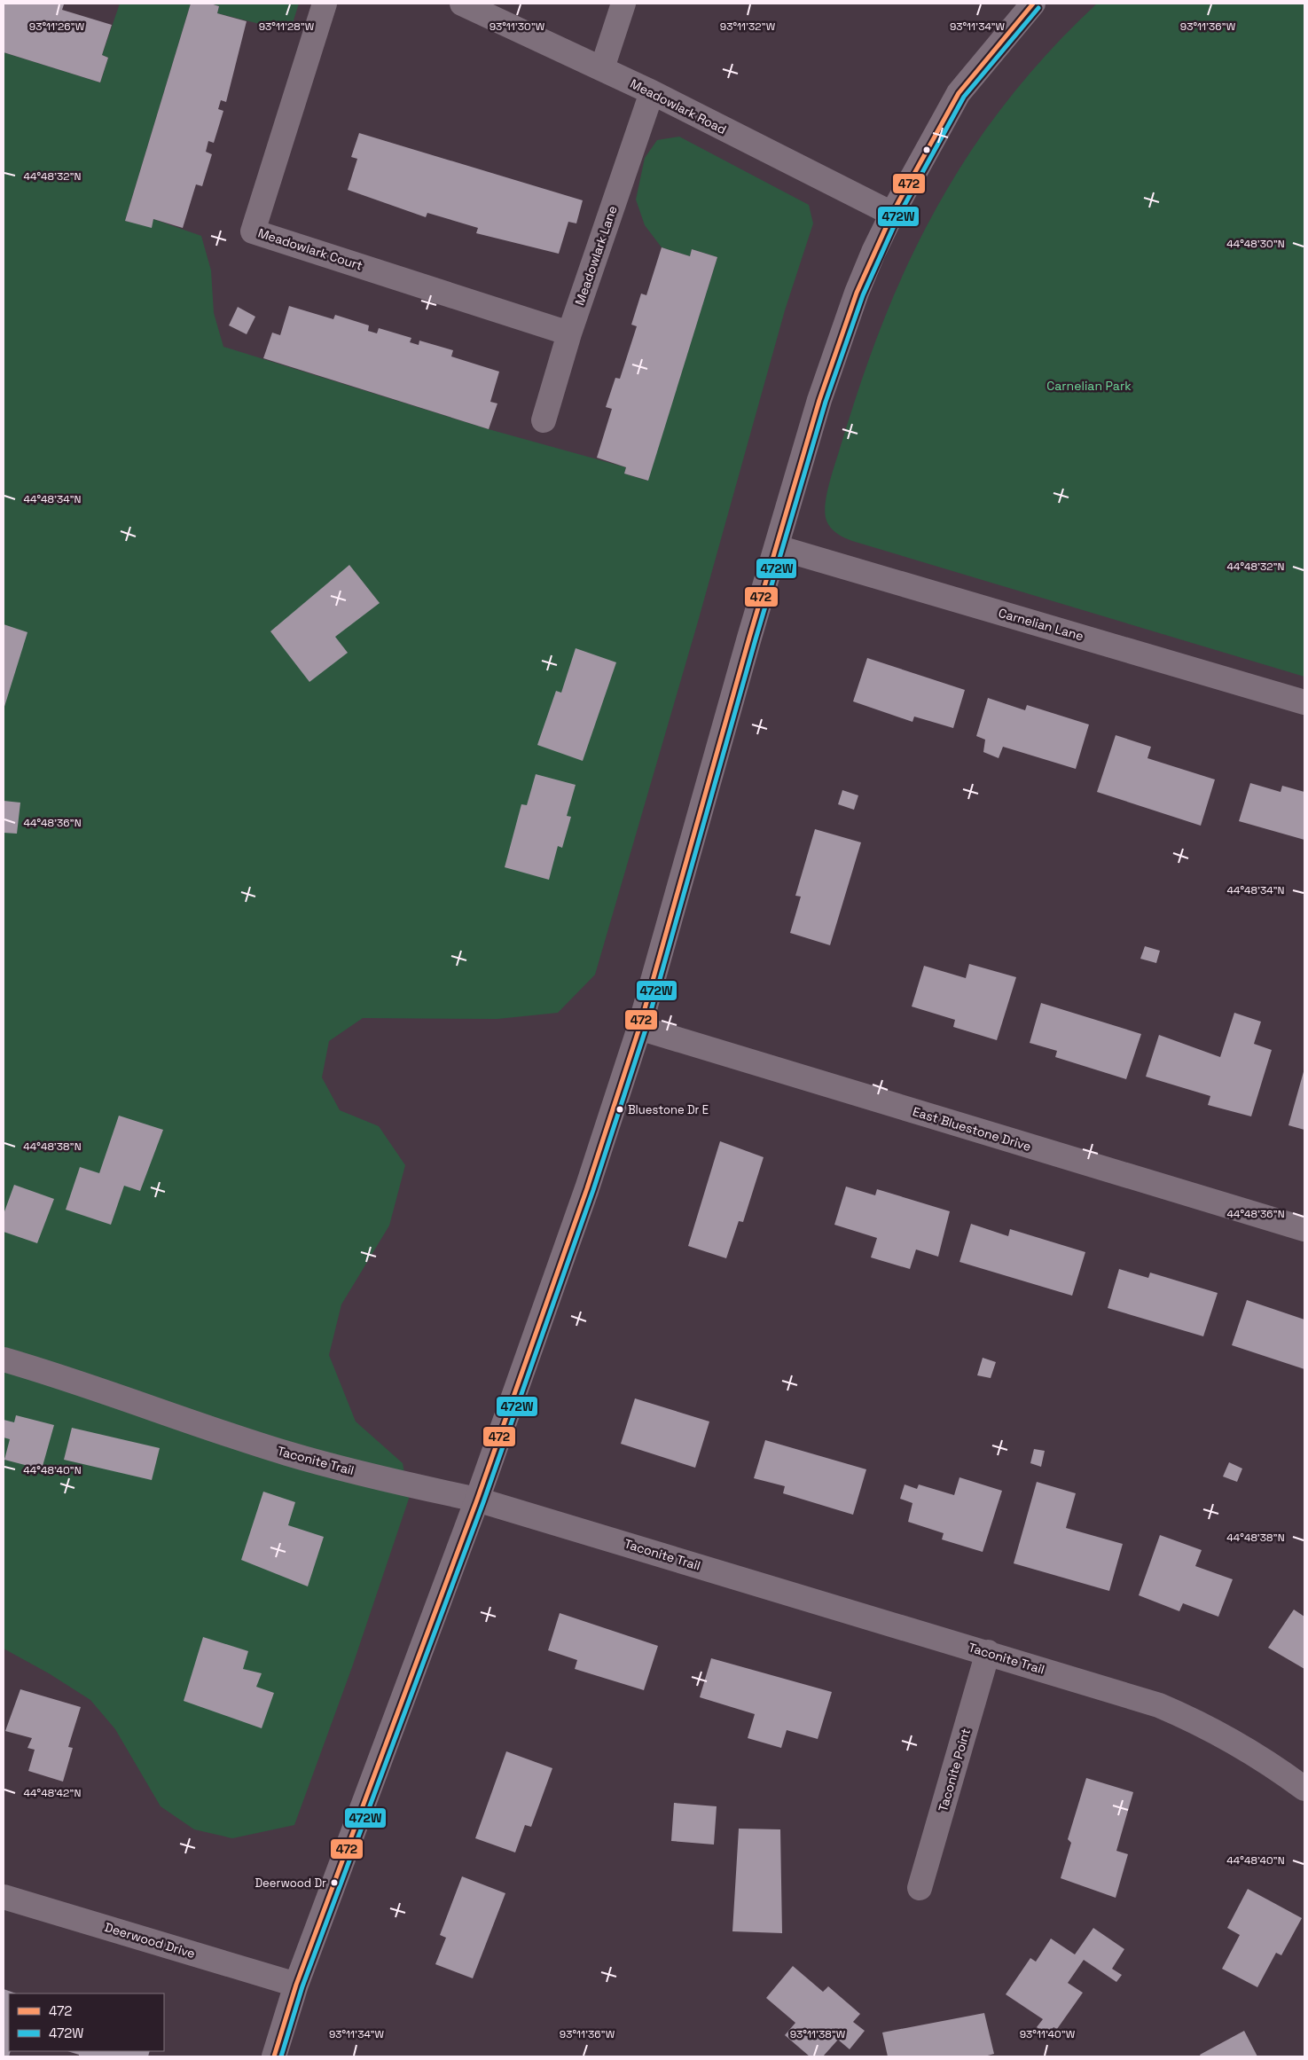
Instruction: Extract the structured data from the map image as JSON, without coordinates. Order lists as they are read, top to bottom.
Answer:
{
  "streets": {
    "street": [
      "Meadowlark Road",
      "Meadowlark Court",
      "Meadowlark Lane",
      "Carnelian Lane",
      "East Bluestone Drive",
      "Taconite Trail",
      "Taconite Point",
      "Deerwood Drive"
    ]
  },
  "crossings": [
    ["Meadowlark Road", "Meadowlark Lane"],
    ["Meadowlark Court", "Meadowlark Lane"],
    ["Taconite Trail", "Taconite Point"]
  ],
  "parks": ["Carnelian Park"],
  "places": ["Bluestone Dr E", "Deerwood Dr"],
  "lines": ["transit line 472", "transit line 472W"],
  "legend": ["472", "472W"],
  "coordinates": [
    "93°11'26\"W",
    "93°11'28\"W",
    "93°11'30\"W",
    "93°11'32\"W",
    "93°11'34\"W",
    "93°11'36\"W",
    "44°48'32\"N",
    "44°48'30\"N",
    "44°48'34\"N",
    "44°48'36\"N",
    "44°48'38\"N",
    "44°48'40\"N",
    "44°48'42\"N",
    "93°11'38\"W",
    "93°11'40\"W"
  ]
}
